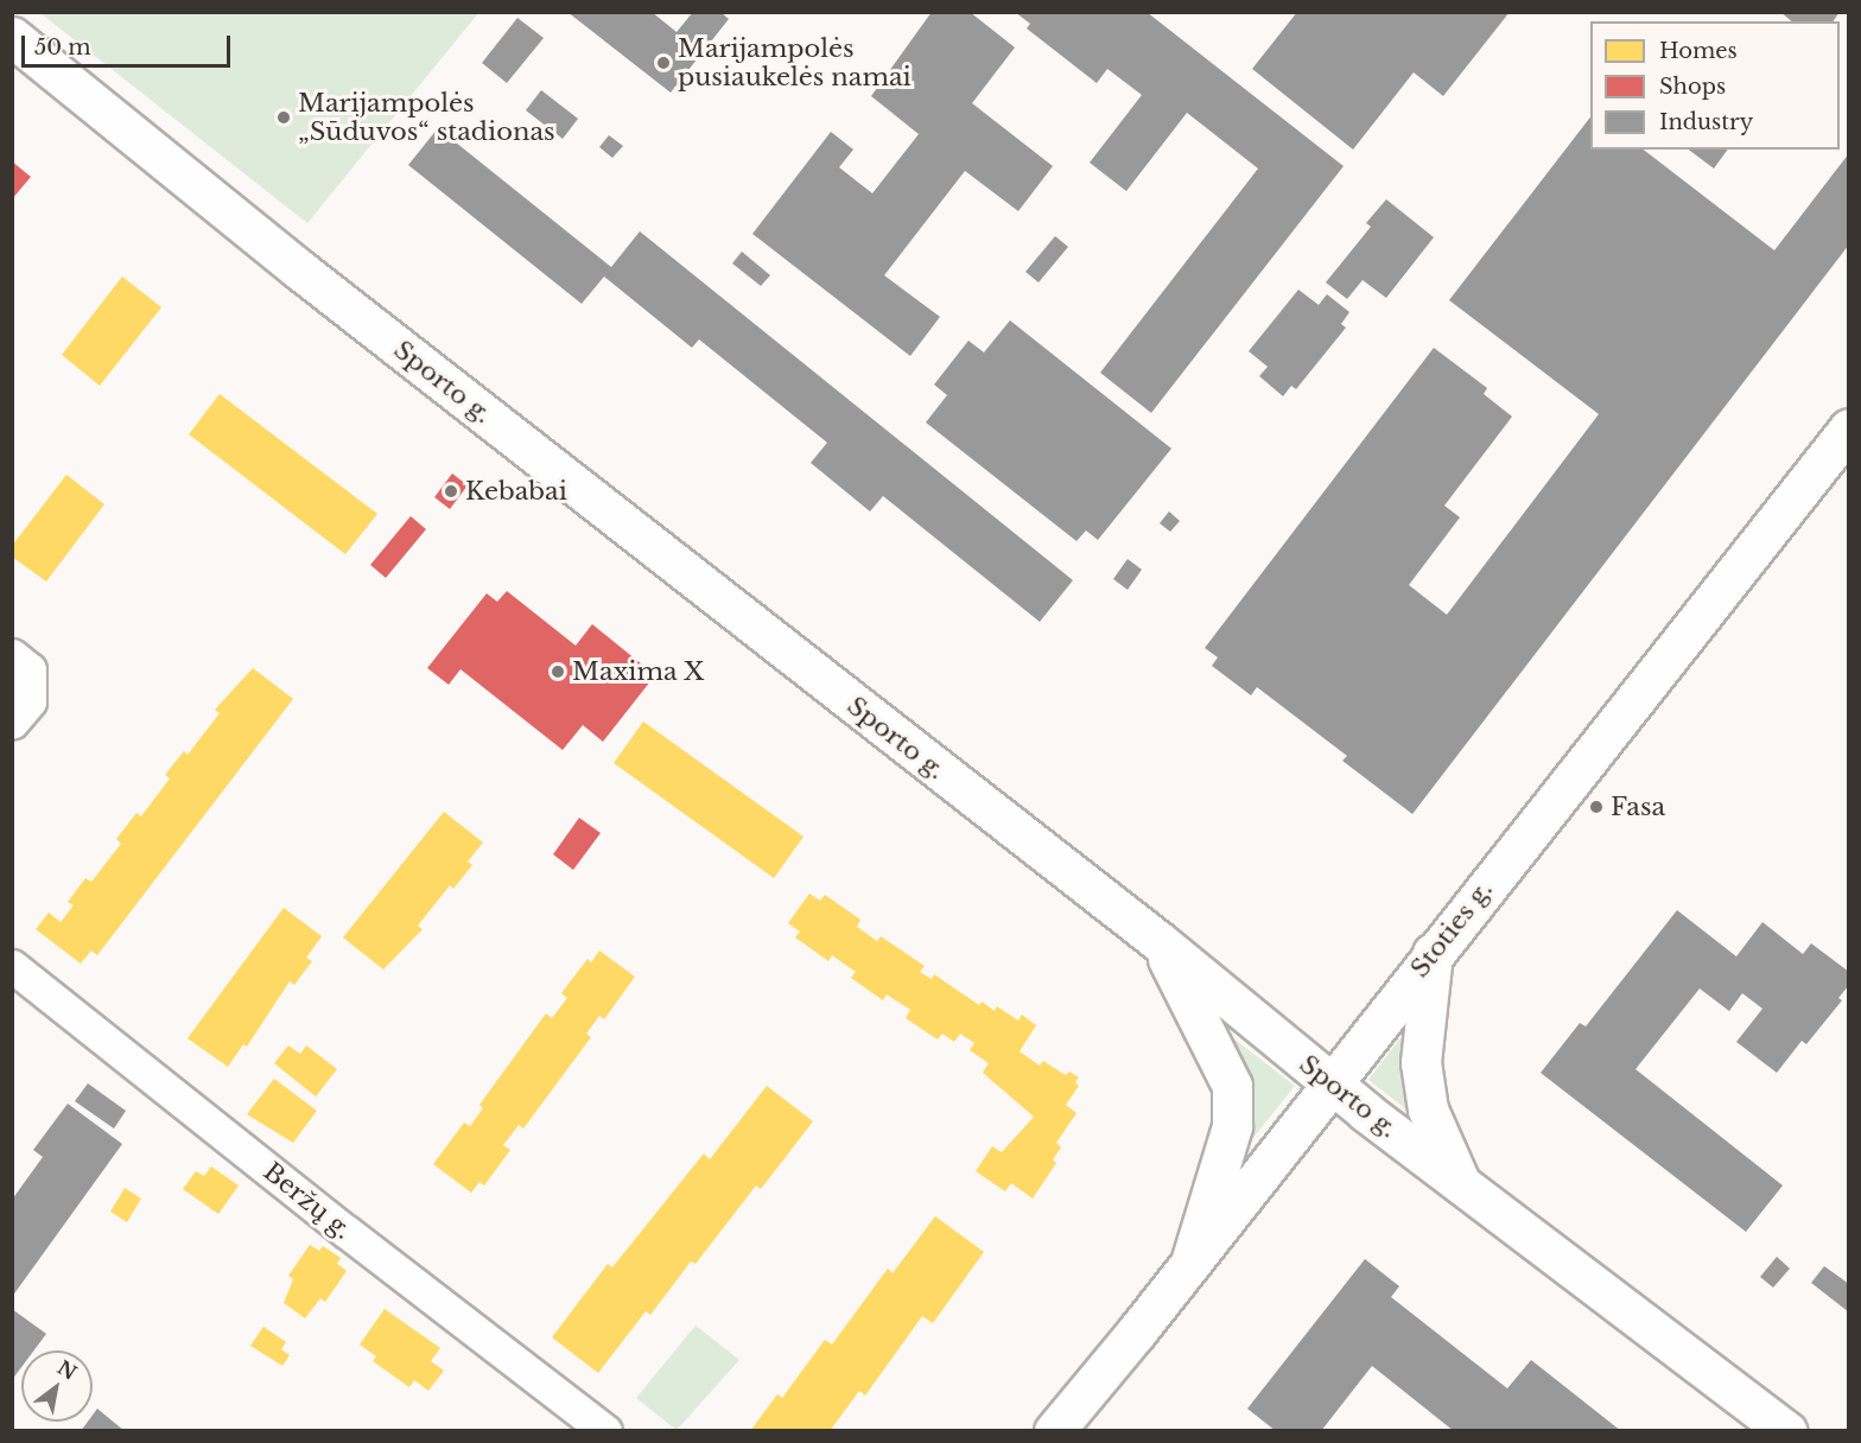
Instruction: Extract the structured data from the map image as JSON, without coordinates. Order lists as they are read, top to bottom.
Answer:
{
  "streets": {
    "street": ["Sporto g.", "Stoties g.", "Beržų g."]
  },
  "crossings": [
    ["Sporto g.", "Stoties g."]
  ],
  "places": [
    "Marijampolės pusiaukelės namai",
    "Marijampolės „Sūduvos“ stadionas",
    "Kebabai",
    "Maxima X",
    "Fasa"
  ],
  "legend": ["Homes", "Shops", "Industry"],
  "scale_bar": "50 m",
  "north": "top right"
}
